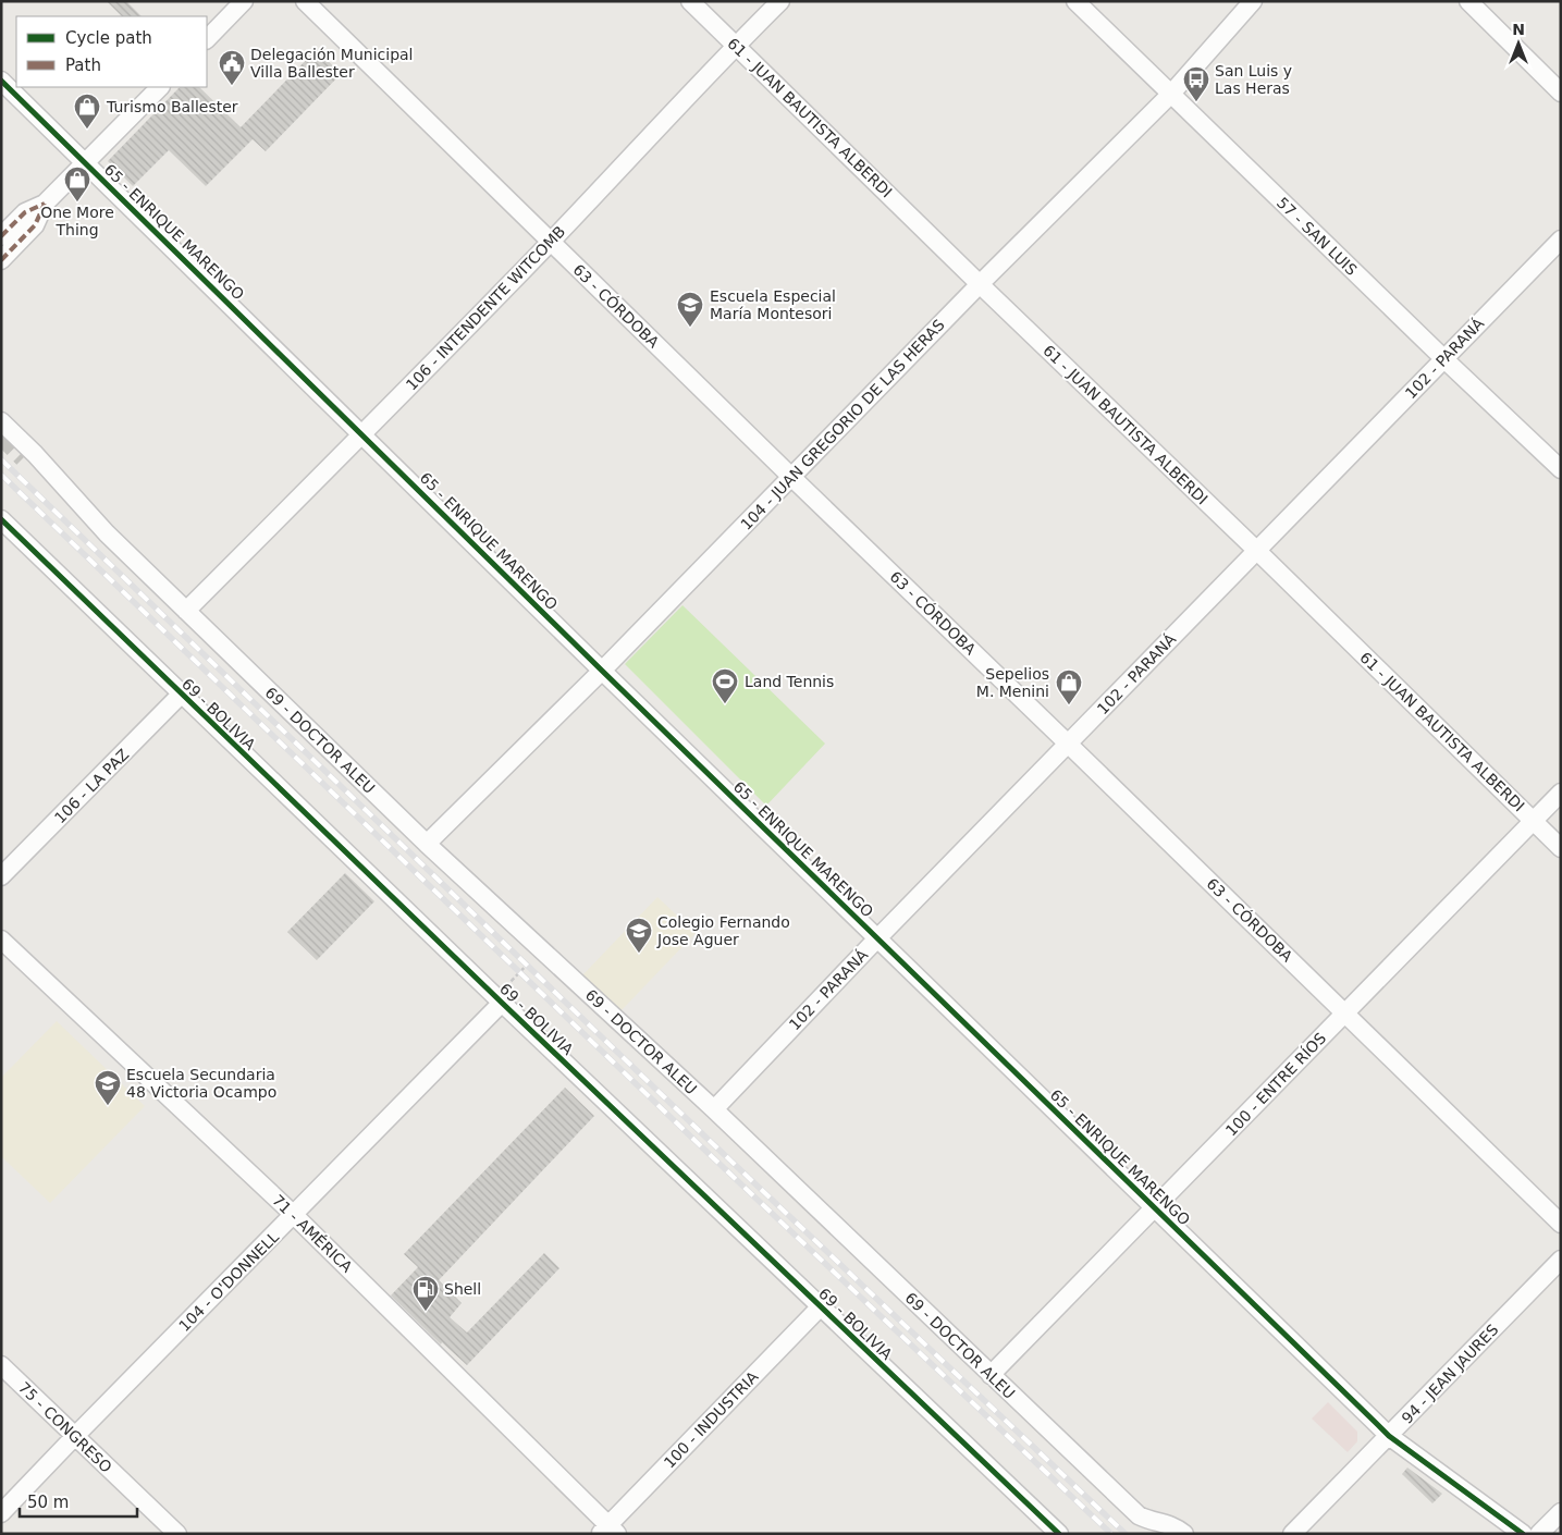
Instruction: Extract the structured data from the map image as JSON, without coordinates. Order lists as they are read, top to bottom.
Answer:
{
  "streets": {
    "street": [
      "61 - JUAN BAUTISTA ALBERDI",
      "65 - ENRIQUE MARENGO",
      "57 - SAN LUIS",
      "63 - CÓRDOBA",
      "106 - INTENDENTE WITCOMB",
      "102 - PARANÁ",
      "104 - JUAN GREGORIO DE LAS HERAS",
      "69 - BOLIVIA",
      "69 - DOCTOR ALEU",
      "106 - LA PAZ",
      "100 - ENTRE RÍOS",
      "71 - AMÉRICA",
      "104 - O'DONNELL",
      "94 - JEAN JAURES",
      "100 - INDUSTRIA",
      "75 - CONGRESO"
    ]
  },
  "crossings": [
    ["61 - JUAN BAUTISTA ALBERDI", "106 - INTENDENTE WITCOMB"],
    ["61 - JUAN BAUTISTA ALBERDI", "102 - PARANÁ"],
    ["61 - JUAN BAUTISTA ALBERDI", "104 - JUAN GREGORIO DE LAS HERAS"],
    ["61 - JUAN BAUTISTA ALBERDI", "100 - ENTRE RÍOS"],
    ["65 - ENRIQUE MARENGO", "106 - INTENDENTE WITCOMB"],
    ["65 - ENRIQUE MARENGO", "102 - PARANÁ"],
    ["65 - ENRIQUE MARENGO", "104 - JUAN GREGORIO DE LAS HERAS"],
    ["65 - ENRIQUE MARENGO", "100 - ENTRE RÍOS"],
    ["65 - ENRIQUE MARENGO", "94 - JEAN JAURES"],
    ["57 - SAN LUIS", "102 - PARANÁ"],
    ["57 - SAN LUIS", "104 - JUAN GREGORIO DE LAS HERAS"],
    ["63 - CÓRDOBA", "106 - INTENDENTE WITCOMB"],
    ["63 - CÓRDOBA", "102 - PARANÁ"],
    ["63 - CÓRDOBA", "104 - JUAN GREGORIO DE LAS HERAS"],
    ["63 - CÓRDOBA", "100 - ENTRE RÍOS"],
    ["106 - INTENDENTE WITCOMB", "69 - DOCTOR ALEU"],
    ["102 - PARANÁ", "69 - DOCTOR ALEU"],
    ["104 - JUAN GREGORIO DE LAS HERAS", "69 - DOCTOR ALEU"],
    ["69 - BOLIVIA", "106 - LA PAZ"],
    ["69 - BOLIVIA", "104 - O'DONNELL"],
    ["69 - BOLIVIA", "100 - INDUSTRIA"],
    ["69 - DOCTOR ALEU", "100 - ENTRE RÍOS"],
    ["71 - AMÉRICA", "104 - O'DONNELL"],
    ["71 - AMÉRICA", "100 - INDUSTRIA"],
    ["104 - O'DONNELL", "75 - CONGRESO"]
  ],
  "places": {
    "public building": ["Delegación Municipal Villa Ballester"],
    "bus stop": ["San Luis y Las Heras"],
    "shop": ["Turismo Ballester", "One More Thing", "Sepelios M. Menini"],
    "school or university": ["Escuela Especial María Montesori", "Colegio Fernando Jose Aguer", "Escuela Secundaria 48 Victoria Ocampo"],
    "sports": ["Land Tennis"],
    "fuel station": ["Shell"]
  },
  "legend": ["Cycle path", "Path"],
  "scale_bar": "50 m",
  "north": "top"
}
